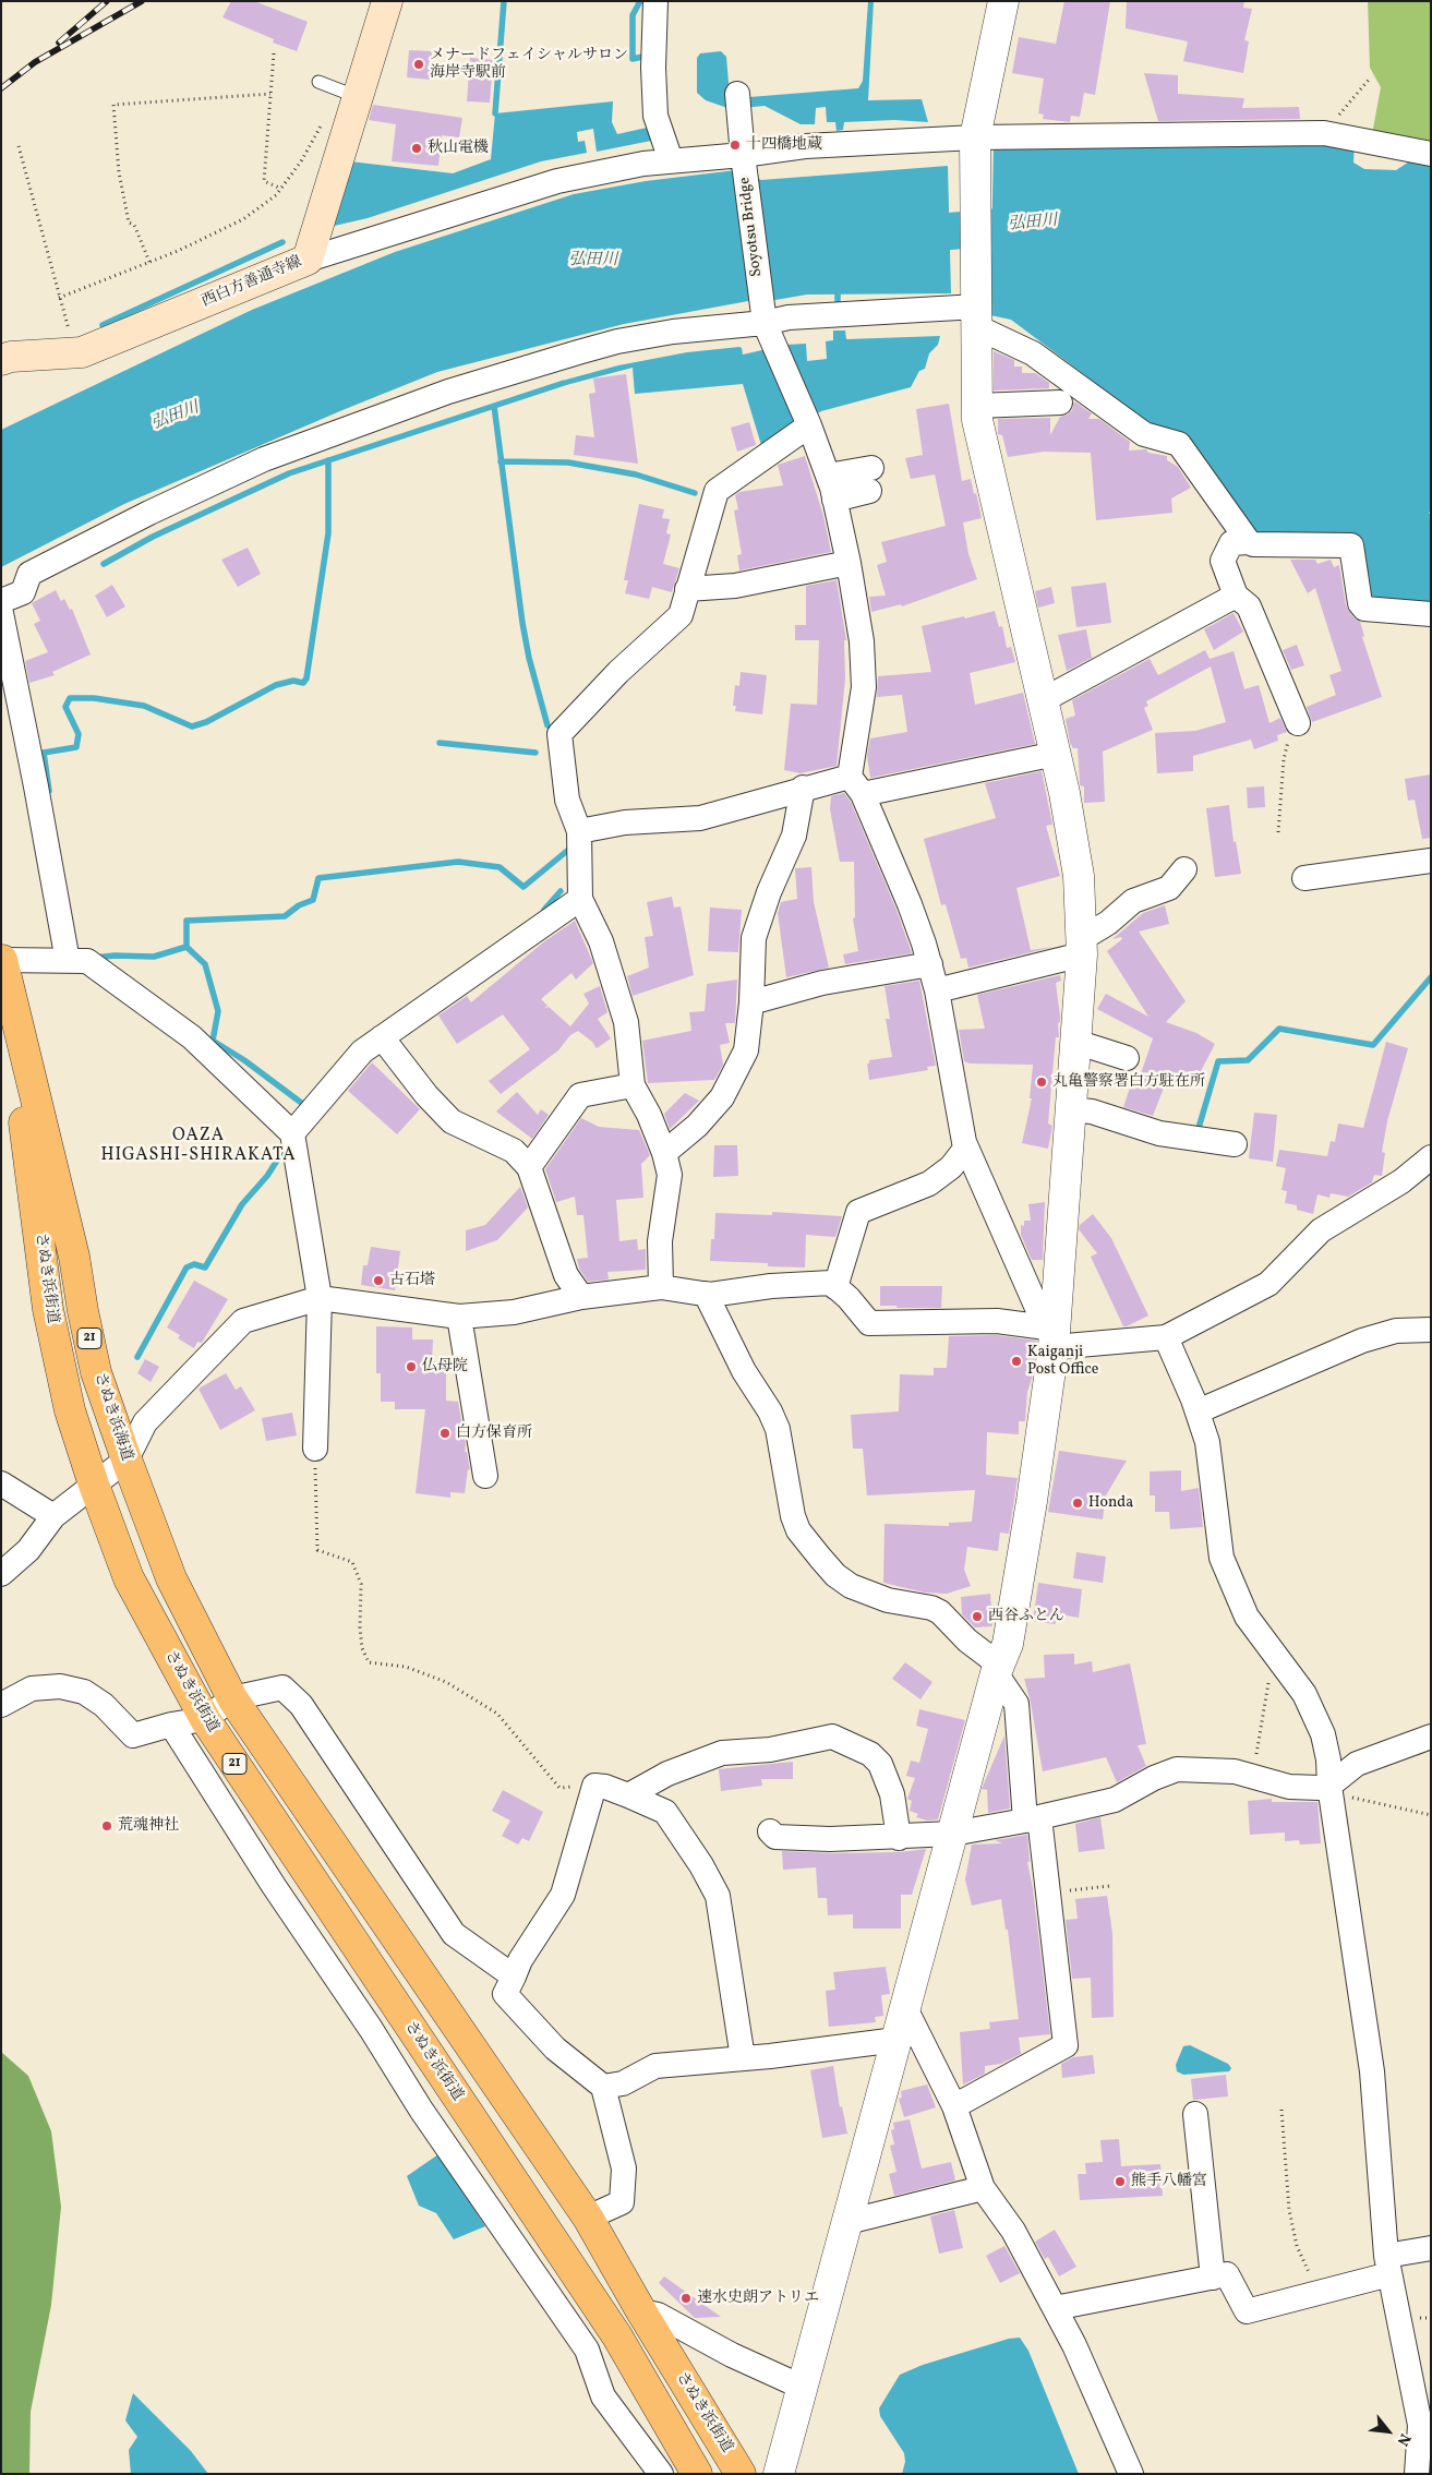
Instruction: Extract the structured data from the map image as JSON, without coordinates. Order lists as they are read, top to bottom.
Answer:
{
  "streets": {
    "main road": [
      "西白方善通寺線",
      "さぬき浜街道",
      "21",
      "さぬき浜海道"
    ],
    "street": ["Soyotsu Bridge"]
  },
  "crossings": [
    ["さぬき浜街道", "さぬき浜海道"]
  ],
  "districts": ["OAZA HIGASHI-SHIRAKATA"],
  "water": ["弘田川"],
  "places": [
    "メナードフェイシャルサロン 海岸寺駅前",
    "十四橋地蔵",
    "秋山電機",
    "丸亀警察署白方駐在所",
    "古石塔",
    "Kaiganji Post Office",
    "仏母院",
    "白方保育所",
    "Honda",
    "西谷ふとん",
    "荒魂神社",
    "熊手八幡宮",
    "速水史朗アトリエ"
  ],
  "north": "bottom right"
}
